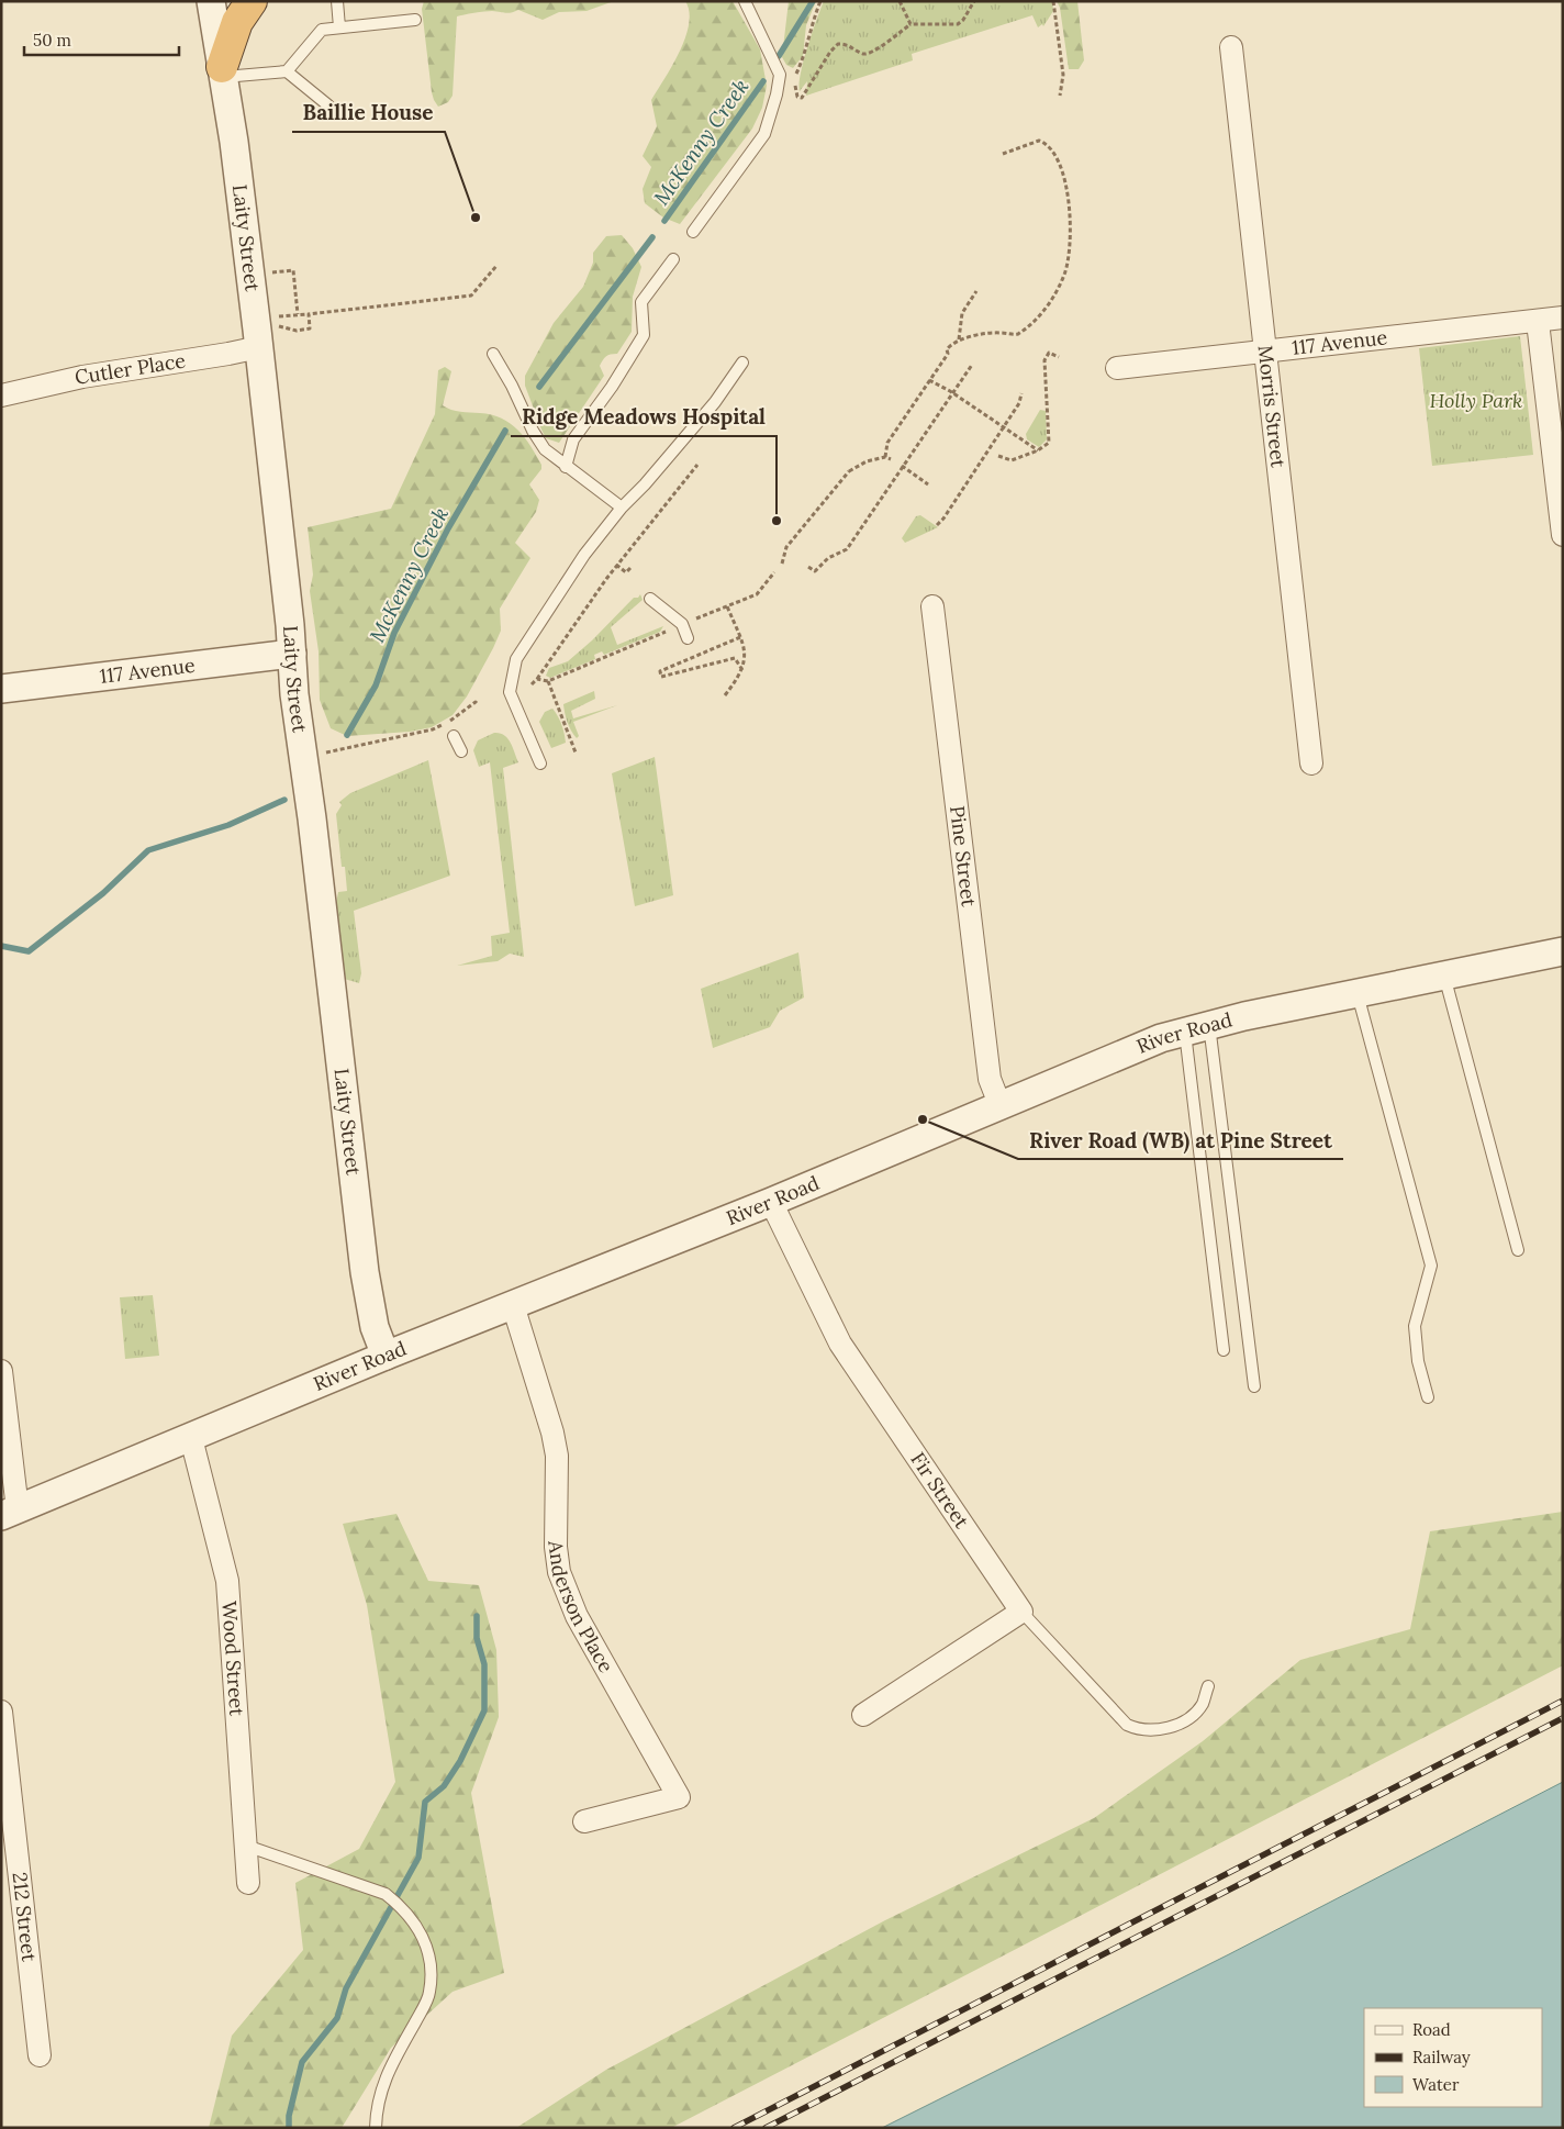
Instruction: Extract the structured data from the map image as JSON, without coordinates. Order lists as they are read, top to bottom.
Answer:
{
  "streets": {
    "street": [
      "Laity Street",
      "117 Avenue",
      "Cutler Place",
      "Morris Street",
      "Pine Street",
      "River Road",
      "Fir Street",
      "Anderson Place",
      "Wood Street",
      "212 Street"
    ]
  },
  "crossings": [
    ["Laity Street", "117 Avenue"],
    ["Laity Street", "Cutler Place"],
    ["Laity Street", "River Road"],
    ["117 Avenue", "Morris Street"],
    ["Pine Street", "River Road"],
    ["River Road", "Fir Street"],
    ["River Road", "Anderson Place"],
    ["River Road", "Wood Street"]
  ],
  "water": ["McKenny Creek"],
  "parks": ["Holly Park"],
  "places": ["Baillie House", "Ridge Meadows Hospital", "River Road (WB) at Pine Street"],
  "legend": ["Road", "Railway", "Water"],
  "scale_bar": "50 m"
}
